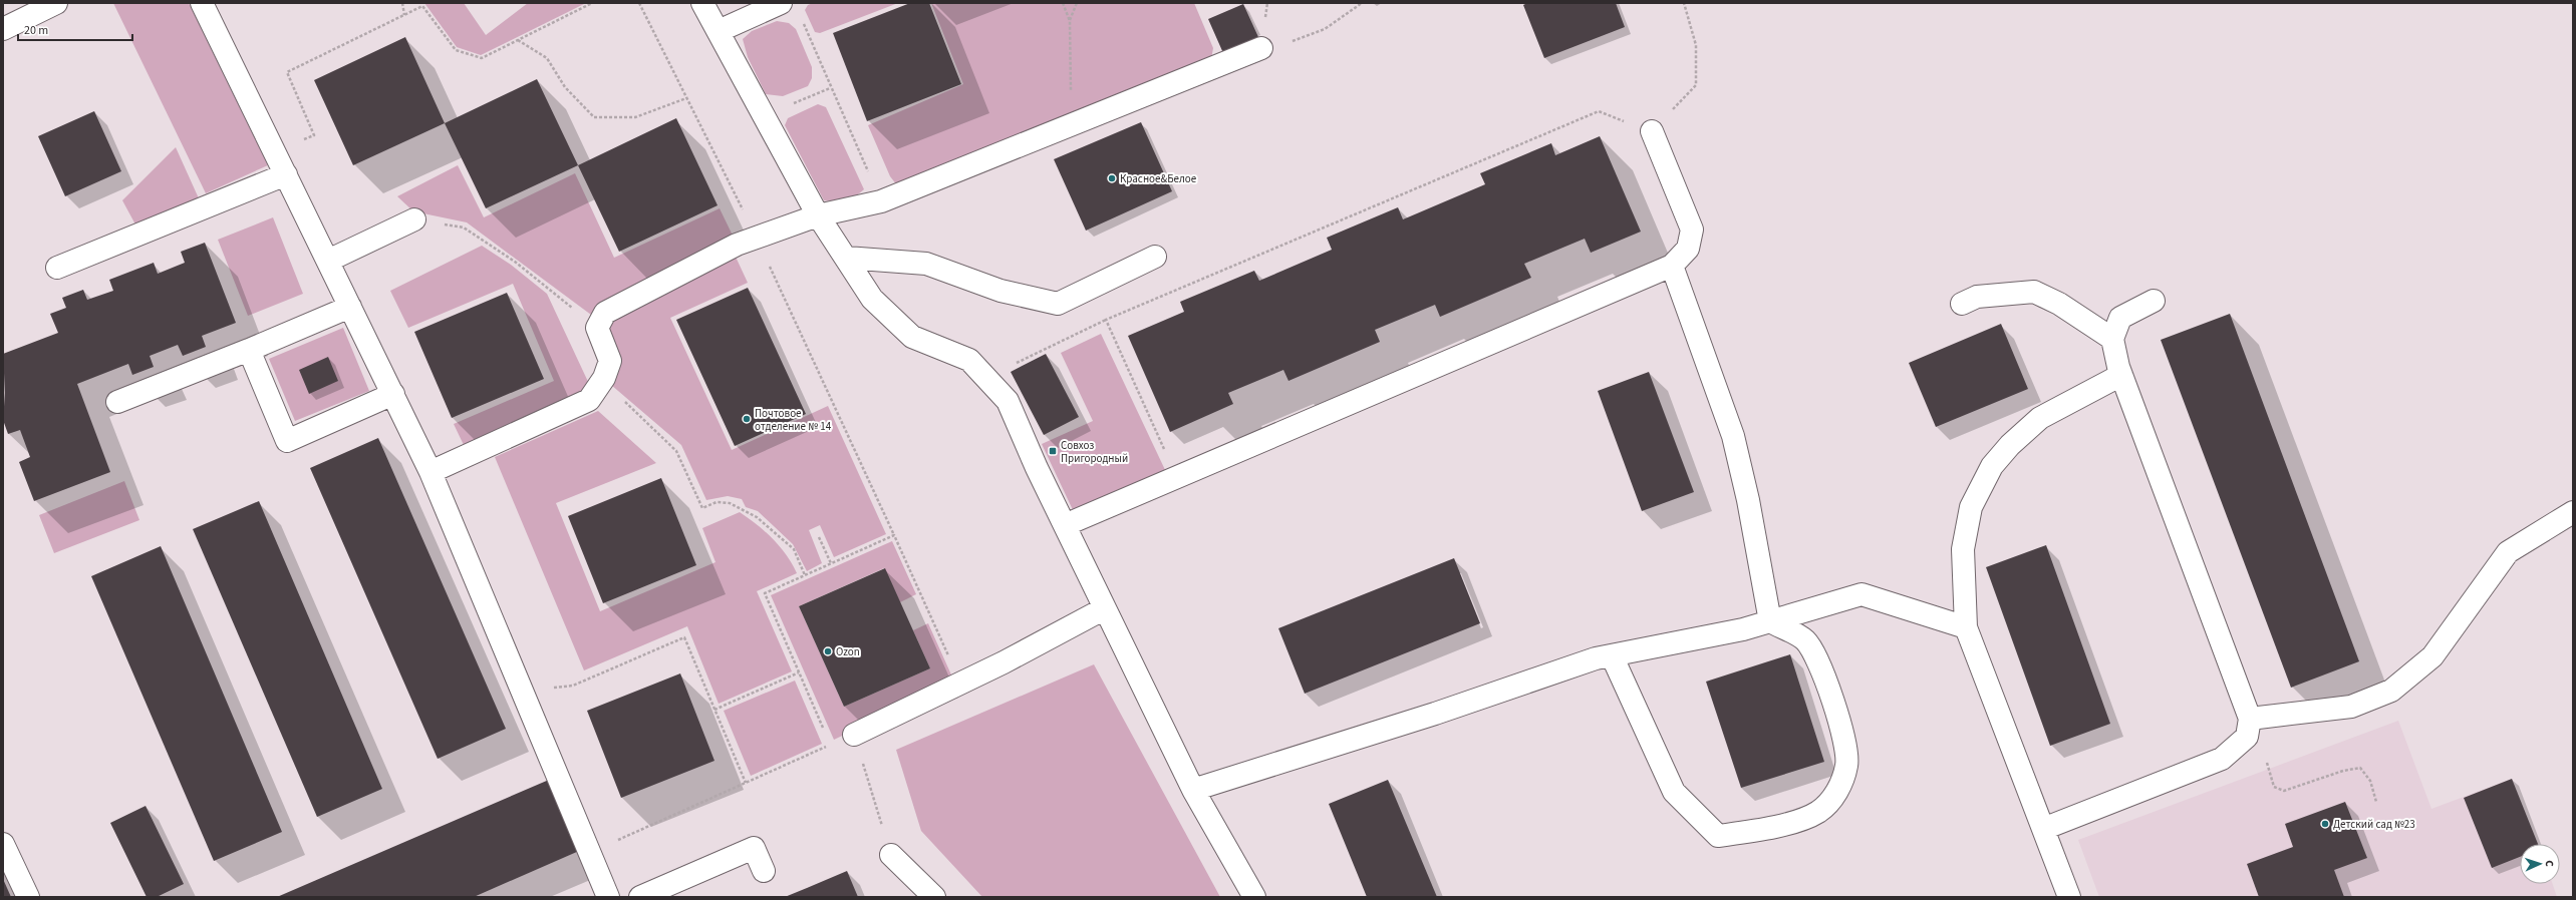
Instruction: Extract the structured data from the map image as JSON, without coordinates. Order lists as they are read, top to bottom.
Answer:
{
  "places": {
    "other": [
      "Красное&Белое",
      "Почтовое отделение № 14",
      "Ozon",
      "Детский сад №23"
    ],
    "transit": ["Совхоз Пригородный"]
  },
  "scale_bar": "20 m",
  "north": "right"
}
